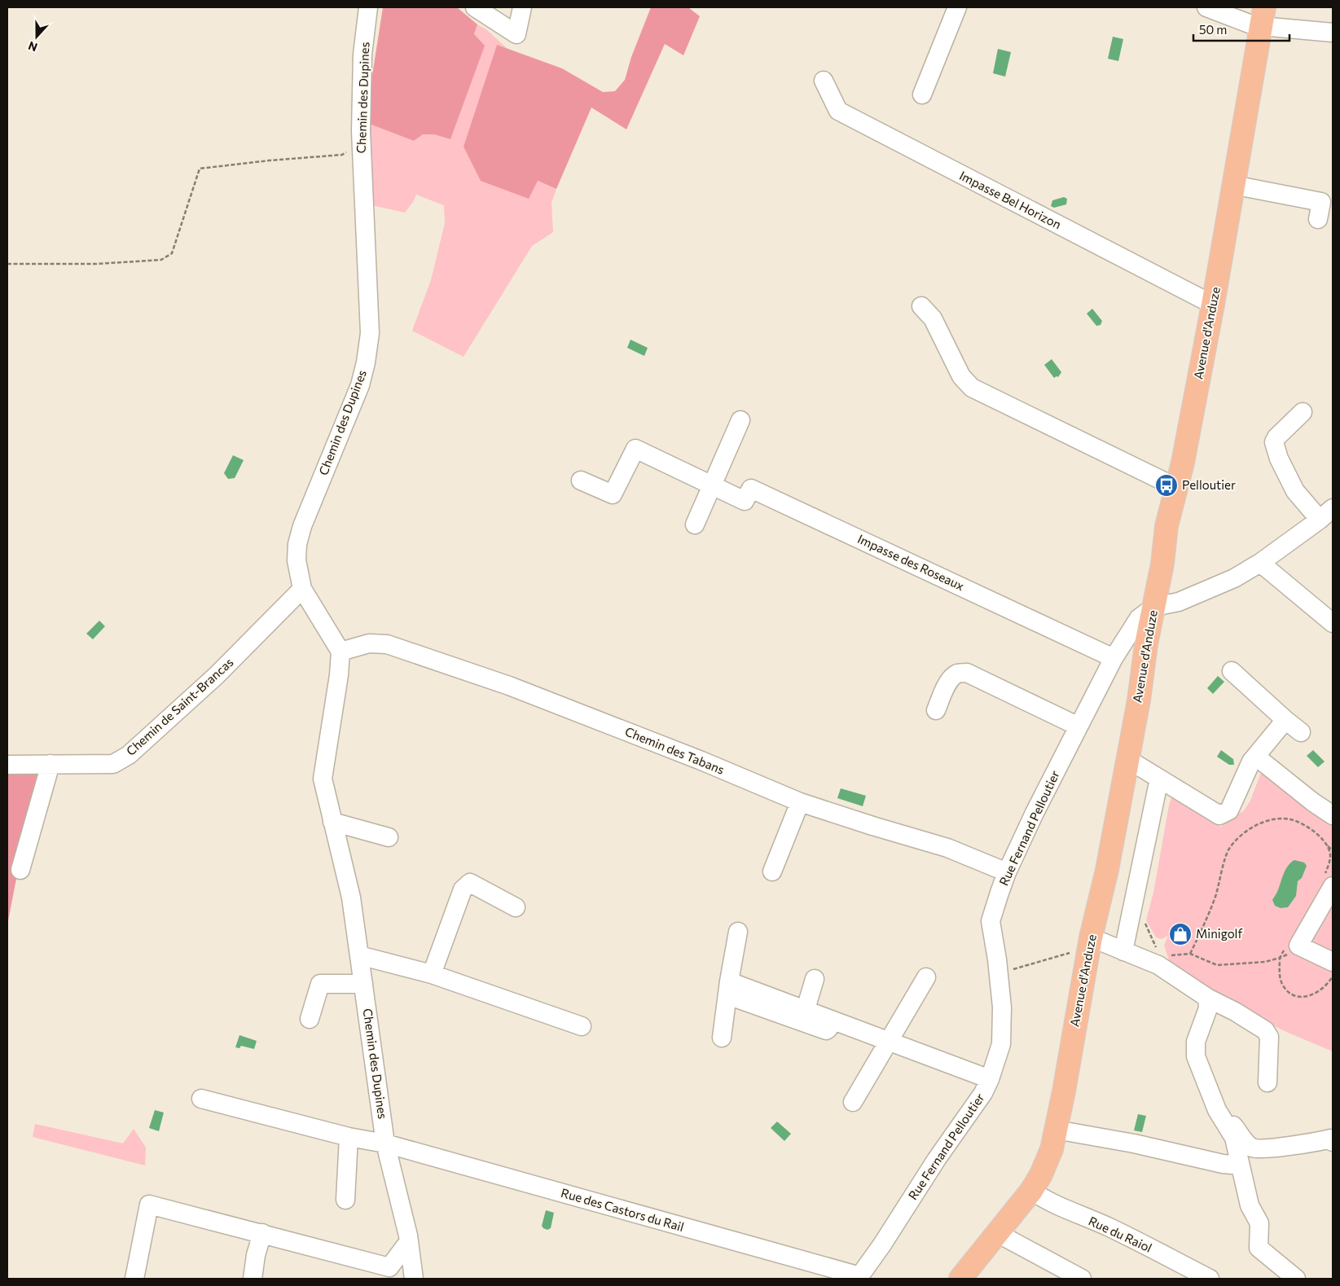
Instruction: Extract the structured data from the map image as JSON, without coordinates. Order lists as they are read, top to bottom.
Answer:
{
  "streets": {
    "main road": ["Avenue d'Anduze"],
    "street": [
      "Chemin des Dupines",
      "Impasse Bel Horizon",
      "Impasse des Roseaux",
      "Chemin de Saint-Brancas",
      "Chemin des Tabans",
      "Rue Fernand Pelloutier",
      "Rue des Castors du Rail",
      "Rue du Raiol"
    ]
  },
  "crossings": [
    ["Chemin des Dupines", "Chemin de Saint-Brancas"],
    ["Chemin des Dupines", "Chemin des Tabans"],
    ["Chemin des Dupines", "Rue des Castors du Rail"],
    ["Impasse Bel Horizon", "Avenue d'Anduze"],
    ["Avenue d'Anduze", "Rue Fernand Pelloutier"],
    ["Avenue d'Anduze", "Rue du Raiol"],
    ["Impasse des Roseaux", "Rue Fernand Pelloutier"],
    ["Chemin des Tabans", "Rue Fernand Pelloutier"],
    ["Rue Fernand Pelloutier", "Rue des Castors du Rail"]
  ],
  "places": {
    "bus stop": ["Pelloutier"],
    "shop": ["Minigolf"]
  },
  "scale_bar": "50 m",
  "north": "bottom"
}
